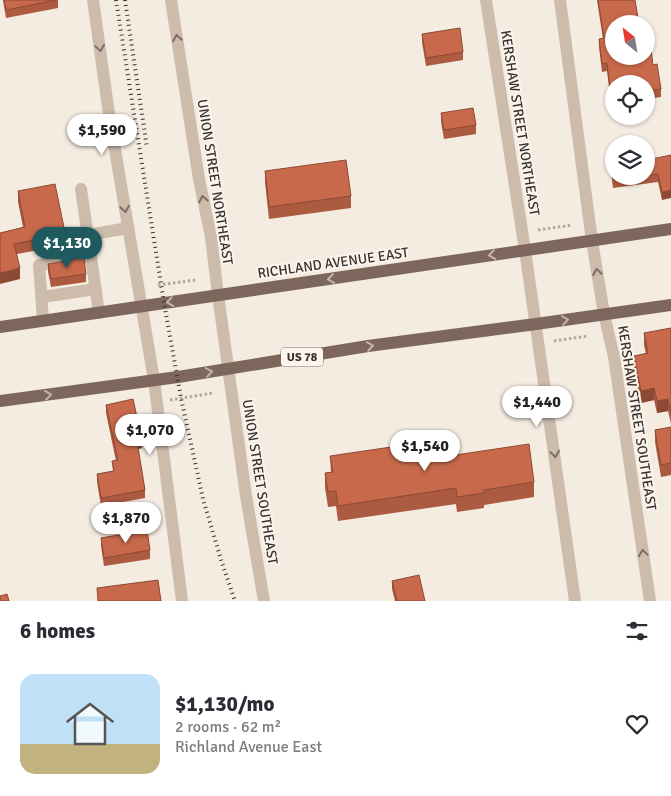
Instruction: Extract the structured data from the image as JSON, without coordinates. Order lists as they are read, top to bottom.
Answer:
{
  "streets": {
    "main road": ["RICHLAND AVENUE EAST", "US 78"],
    "street": [
      "KERSHAW STREET NORTHEAST",
      "UNION STREET NORTHEAST",
      "KERSHAW STREET SOUTHEAST",
      "UNION STREET SOUTHEAST"
    ]
  },
  "crossings": [
    ["KERSHAW STREET NORTHEAST", "RICHLAND AVENUE EAST"],
    ["UNION STREET NORTHEAST", "RICHLAND AVENUE EAST"],
    ["UNION STREET NORTHEAST", "US 78"],
    ["UNION STREET NORTHEAST", "UNION STREET SOUTHEAST"],
    ["RICHLAND AVENUE EAST", "KERSHAW STREET SOUTHEAST"],
    ["US 78", "KERSHAW STREET SOUTHEAST"],
    ["US 78", "UNION STREET SOUTHEAST"]
  ],
  "north": "top left",
  "page": {
    "price": [
      "$1,590",
      "$1,130",
      "$1,440",
      "$1,070",
      "$1,540",
      "$1,870"
    ],
    "heading": "6 homes",
    "list": [
      {
        "name": "$1,130/mo",
        "note": "2 rooms · 62 m² · Richland Avenue East"
      }
    ]
  }
}
